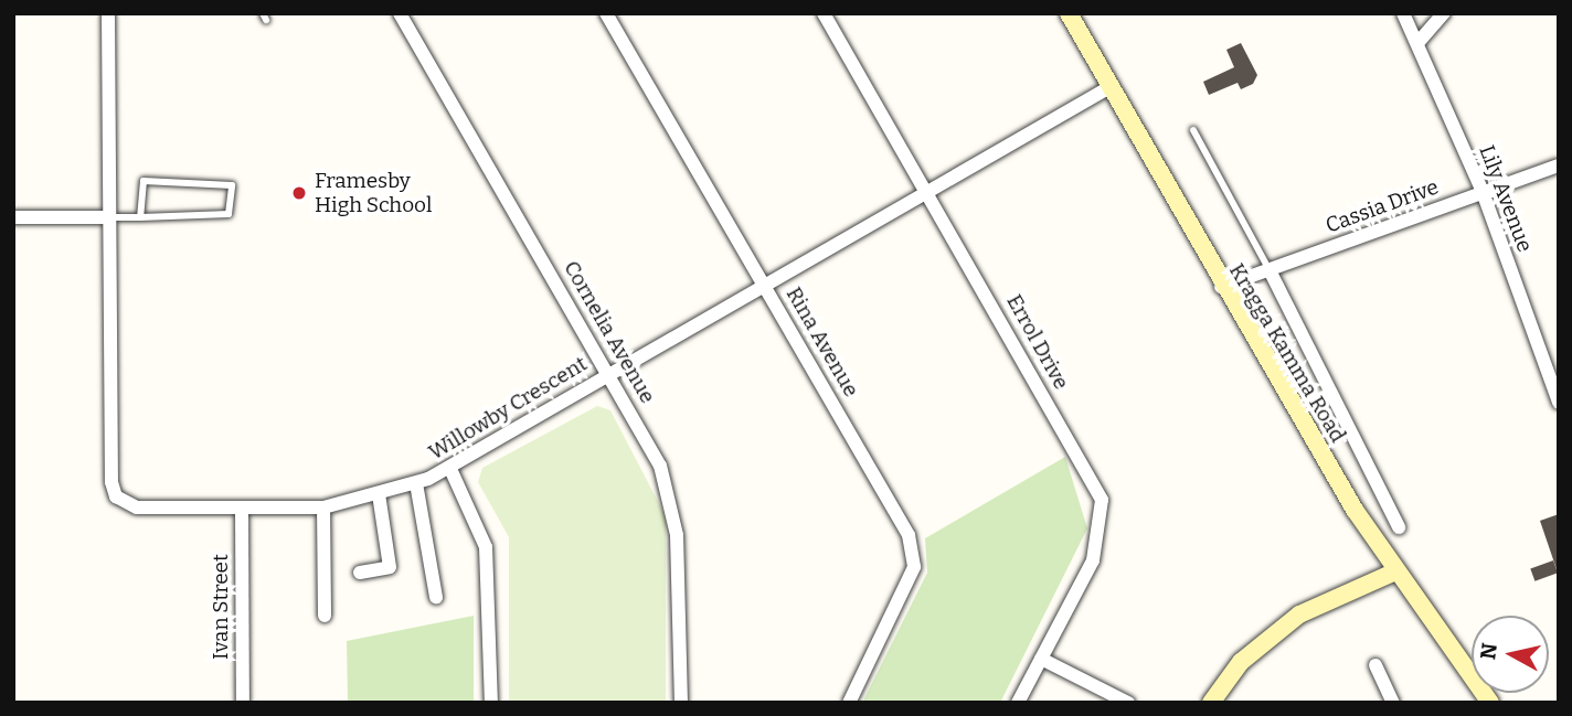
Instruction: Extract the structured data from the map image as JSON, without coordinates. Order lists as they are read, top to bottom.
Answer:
{
  "streets": {
    "main road": ["Kragga Kamma Road"],
    "street": [
      "Lily Avenue",
      "Cassia Drive",
      "Cornelia Avenue",
      "Rina Avenue",
      "Errol Drive",
      "Willowby Crescent",
      "Ivan Street"
    ]
  },
  "crossings": [
    ["Lily Avenue", "Cassia Drive"],
    ["Cassia Drive", "Kragga Kamma Road"],
    ["Cornelia Avenue", "Willowby Crescent"],
    ["Rina Avenue", "Willowby Crescent"],
    ["Errol Drive", "Willowby Crescent"],
    ["Kragga Kamma Road", "Willowby Crescent"],
    ["Willowby Crescent", "Ivan Street"]
  ],
  "places": ["Framesby High School"],
  "north": "left"
}
